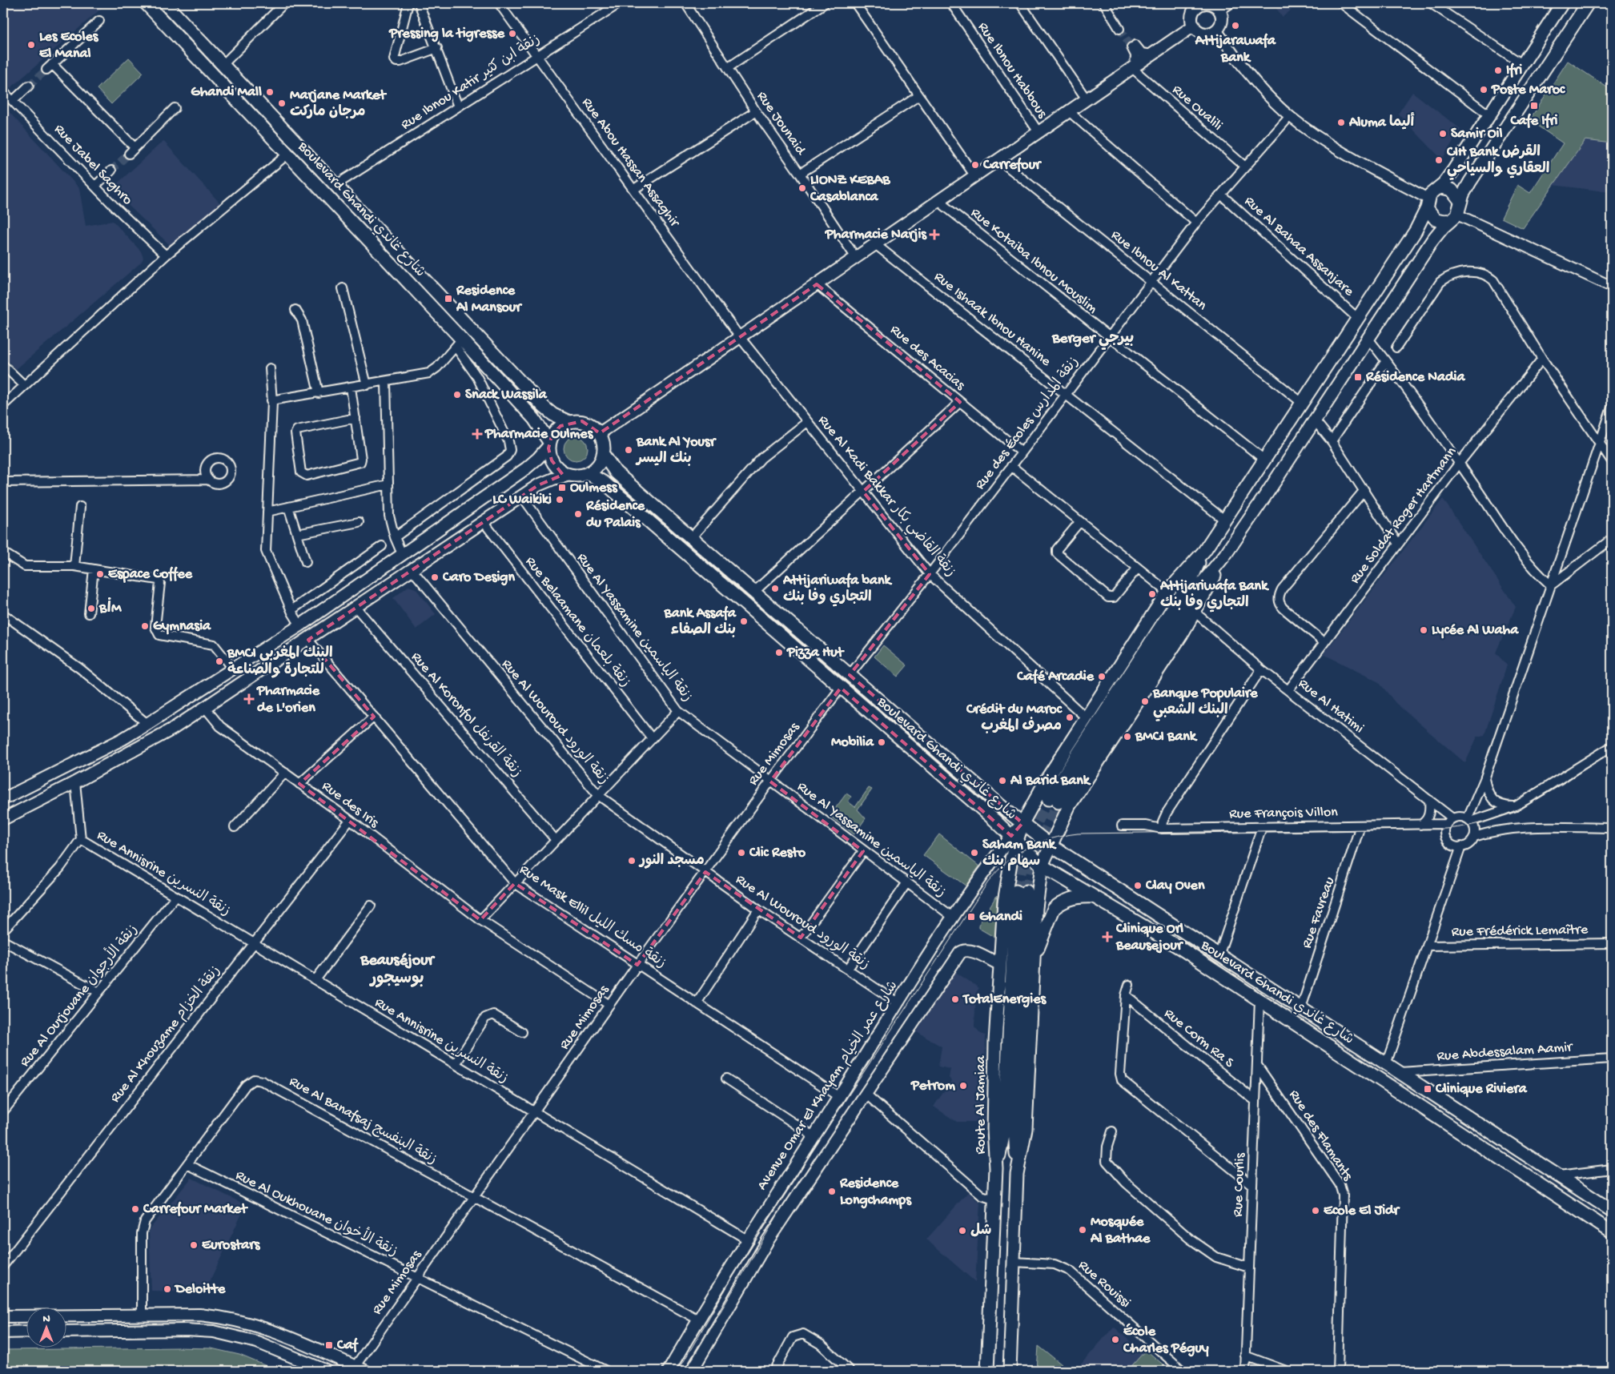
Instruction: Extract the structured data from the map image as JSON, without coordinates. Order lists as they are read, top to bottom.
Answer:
{
  "streets": {
    "main road": ["Boulevard Ghandi شارع غاندي", "Avenue Omar El Khayam شارع عمر الخيام", "Route Al Jamiaa"],
    "street": [
      "Rue Ibnou Habbous",
      "Rue Ibnou Katir زنقة ابن كثير",
      "Rue Oualili",
      "Rue Jounaid",
      "Rue Abou Hassan Assaghir",
      "Rue Jabel Saghro",
      "Rue Al Bahaa Assanjare",
      "Rue Kotaiba Ibnou Mouslim",
      "Rue Ibnou Al Kattan",
      "Rue Ishaak Ibnou Hanine",
      "Rue des Acacias",
      "Rue des Écoles زنقة المدارس",
      "Rue Al Kadi Bakkar زنقة القاضي بكار",
      "Rue Soldat Roger Hartmann",
      "Rue Belaamane زنقة بلعمان",
      "Rue Al Yassamine زنقة الياسمين",
      "Rue Al Hatimi",
      "Rue Al Koronfol زنقة القرنفل",
      "Rue Al Wouroud زنقة الورود",
      "Rue Mimosas",
      "Rue des Iris",
      "Rue François Villon",
      "Rue Annisrine زنقة النسرين",
      "Rue Favreau",
      "Rue Mask Ellil زنقة مسك الليل",
      "Rue Frédérick Lemaître",
      "Rue Al Ourjouane زنقة الأرجوان",
      "Rue Al Khouzame زنقة الخزام",
      "Rue Corm Ra S",
      "Rue Abdessalam Aamir",
      "Rue Al Banafsaj زنقة البنفسج",
      "Rue des Flamants",
      "Rue Courlis",
      "Rue Al Oukhouane زنقة الأخوان",
      "Rue Rouissi"
    ]
  },
  "crossings": [
    ["Rue Ibnou Katir زنقة ابن كثير", "Rue Abou Hassan Assaghir"],
    ["Rue Ibnou Katir زنقة ابن كثير", "Boulevard Ghandi شارع غاندي"],
    ["Rue Oualili", "Rue des Écoles زنقة المدارس"],
    ["Rue Abou Hassan Assaghir", "Rue Al Kadi Bakkar زنقة القاضي بكار"],
    ["Boulevard Ghandi شارع غاندي", "Rue des Écoles زنقة المدارس"],
    ["Boulevard Ghandi شارع غاندي", "Rue Mimosas"],
    ["Boulevard Ghandi شارع غاندي", "Rue Favreau"],
    ["Boulevard Ghandi شارع غاندي", "Rue Abdessalam Aamir"],
    ["Boulevard Ghandi شارع غاندي", "Avenue Omar El Khayam شارع عمر الخيام"],
    ["Boulevard Ghandi شارع غاندي", "Route Al Jamiaa"],
    ["Boulevard Ghandi شارع غاندي", "Rue Courlis"],
    ["Rue Al Bahaa Assanjare", "Rue des Écoles زنقة المدارس"],
    ["Rue Kotaiba Ibnou Mouslim", "Rue des Écoles زنقة المدارس"],
    ["Rue Ibnou Al Kattan", "Rue des Écoles زنقة المدارس"],
    ["Rue Ishaak Ibnou Hanine", "Rue des Écoles زنقة المدارس"],
    ["Rue des Acacias", "Rue des Écoles زنقة المدارس"],
    ["Rue des Écoles زنقة المدارس", "Rue Al Kadi Bakkar زنقة القاضي بكار"],
    ["Rue Al Kadi Bakkar زنقة القاضي بكار", "Route Al Jamiaa"],
    ["Rue Soldat Roger Hartmann", "Rue Al Hatimi"],
    ["Rue Al Yassamine زنقة الياسمين", "Rue Mimosas"],
    ["Rue Al Yassamine زنقة الياسمين", "Avenue Omar El Khayam شارع عمر الخيام"],
    ["Rue Al Hatimi", "Rue François Villon"],
    ["Rue Al Wouroud زنقة الورود", "Rue Mimosas"],
    ["Rue Al Wouroud زنقة الورود", "Avenue Omar El Khayam شارع عمر الخيام"],
    ["Rue Mimosas", "Rue des Iris"],
    ["Rue Mimosas", "Rue Annisrine زنقة النسرين"],
    ["Rue Mimosas", "Rue Mask Ellil زنقة مسك الليل"],
    ["Rue Mimosas", "Rue Al Banafsaj زنقة البنفسج"],
    ["Rue Mimosas", "Rue Al Oukhouane زنقة الأخوان"],
    ["Rue des Iris", "Rue Al Khouzame زنقة الخزام"],
    ["Rue François Villon", "Rue Favreau"],
    ["Rue Annisrine زنقة النسرين", "Rue Al Ourjouane زنقة الأرجوان"],
    ["Rue Annisrine زنقة النسرين", "Rue Al Khouzame زنقة الخزام"],
    ["Rue Annisrine زنقة النسرين", "Avenue Omar El Khayam شارع عمر الخيام"],
    ["Rue Mask Ellil زنقة مسك الليل", "Avenue Omar El Khayam شارع عمر الخيام"],
    ["Rue Corm Ra S", "Rue Courlis"],
    ["Avenue Omar El Khayam شارع عمر الخيام", "Route Al Jamiaa"],
    ["Avenue Omar El Khayam شارع عمر الخيام", "Rue Al Banafsaj زنقة البنفسج"],
    ["Rue Al Banafsaj زنقة البنفسج", "Rue Al Oukhouane زنقة الأخوان"],
    ["Rue des Flamants", "Rue Courlis"]
  ],
  "districts": ["Berger بيرجي", "Beauséjour بوسيجور"],
  "places": {
    "other": [
      "Attijarawafa Bank",
      "Pressing la tigresse",
      "Les Ecoles El Manal",
      "Ifri",
      "Poste Maroc",
      "Ghandi Mall",
      "Marjane Market مرجان ماركت",
      "Aluma أليما",
      "Samir Oil",
      "CIH Bank القرض العقاري والسياحي",
      "Carrefour",
      "LIONZ KEBAB Casablanca",
      "Snack Wassila",
      "Bank Al Yousr بنك اليسر",
      "LC Waikiki",
      "Résidence du Palais",
      "Espace Coffee",
      "Caro Design",
      "Attijariwafa bank التجاري وفا بنك",
      "Attijariwafa Bank التجاري وفا بنك",
      "BİM",
      "Bank Assafa بنك الصفاء",
      "Gymnasia",
      "Lycée Al Waha",
      "Pizza Hut",
      "BMCI البنك المغربي للتجارة والصناعة",
      "Café Arcadie",
      "Banque Populaire البنك الشعبي",
      "Crédit du Maroc مصرف المغرب",
      "BMCI Bank",
      "Mobilia",
      "Al Barid Bank",
      "Clic Resto",
      "Saham Bank سهام بنك",
      "مسجد النور",
      "Clay Oven",
      "TotalEnergies",
      "Petrom",
      "Residence Longchamps",
      "Carrefour Market",
      "Ecole El Jidr",
      "Mosquée Al Bathae",
      "شل",
      "Eurostars",
      "Deloitte",
      "École Charles Péguy"
    ],
    "transit": [
      "Cafe Ifri",
      "Residence Al Mansour",
      "Résidence Nadia",
      "Oulmess",
      "Ghandi",
      "Clinique Riviera",
      "Caf"
    ],
    "health": [
      "Pharmacie Narjis",
      "Pharmacie Oulmes",
      "Pharmacie de L'orien",
      "Clinique Orl Beausejour"
    ]
  },
  "north": "top"
}
